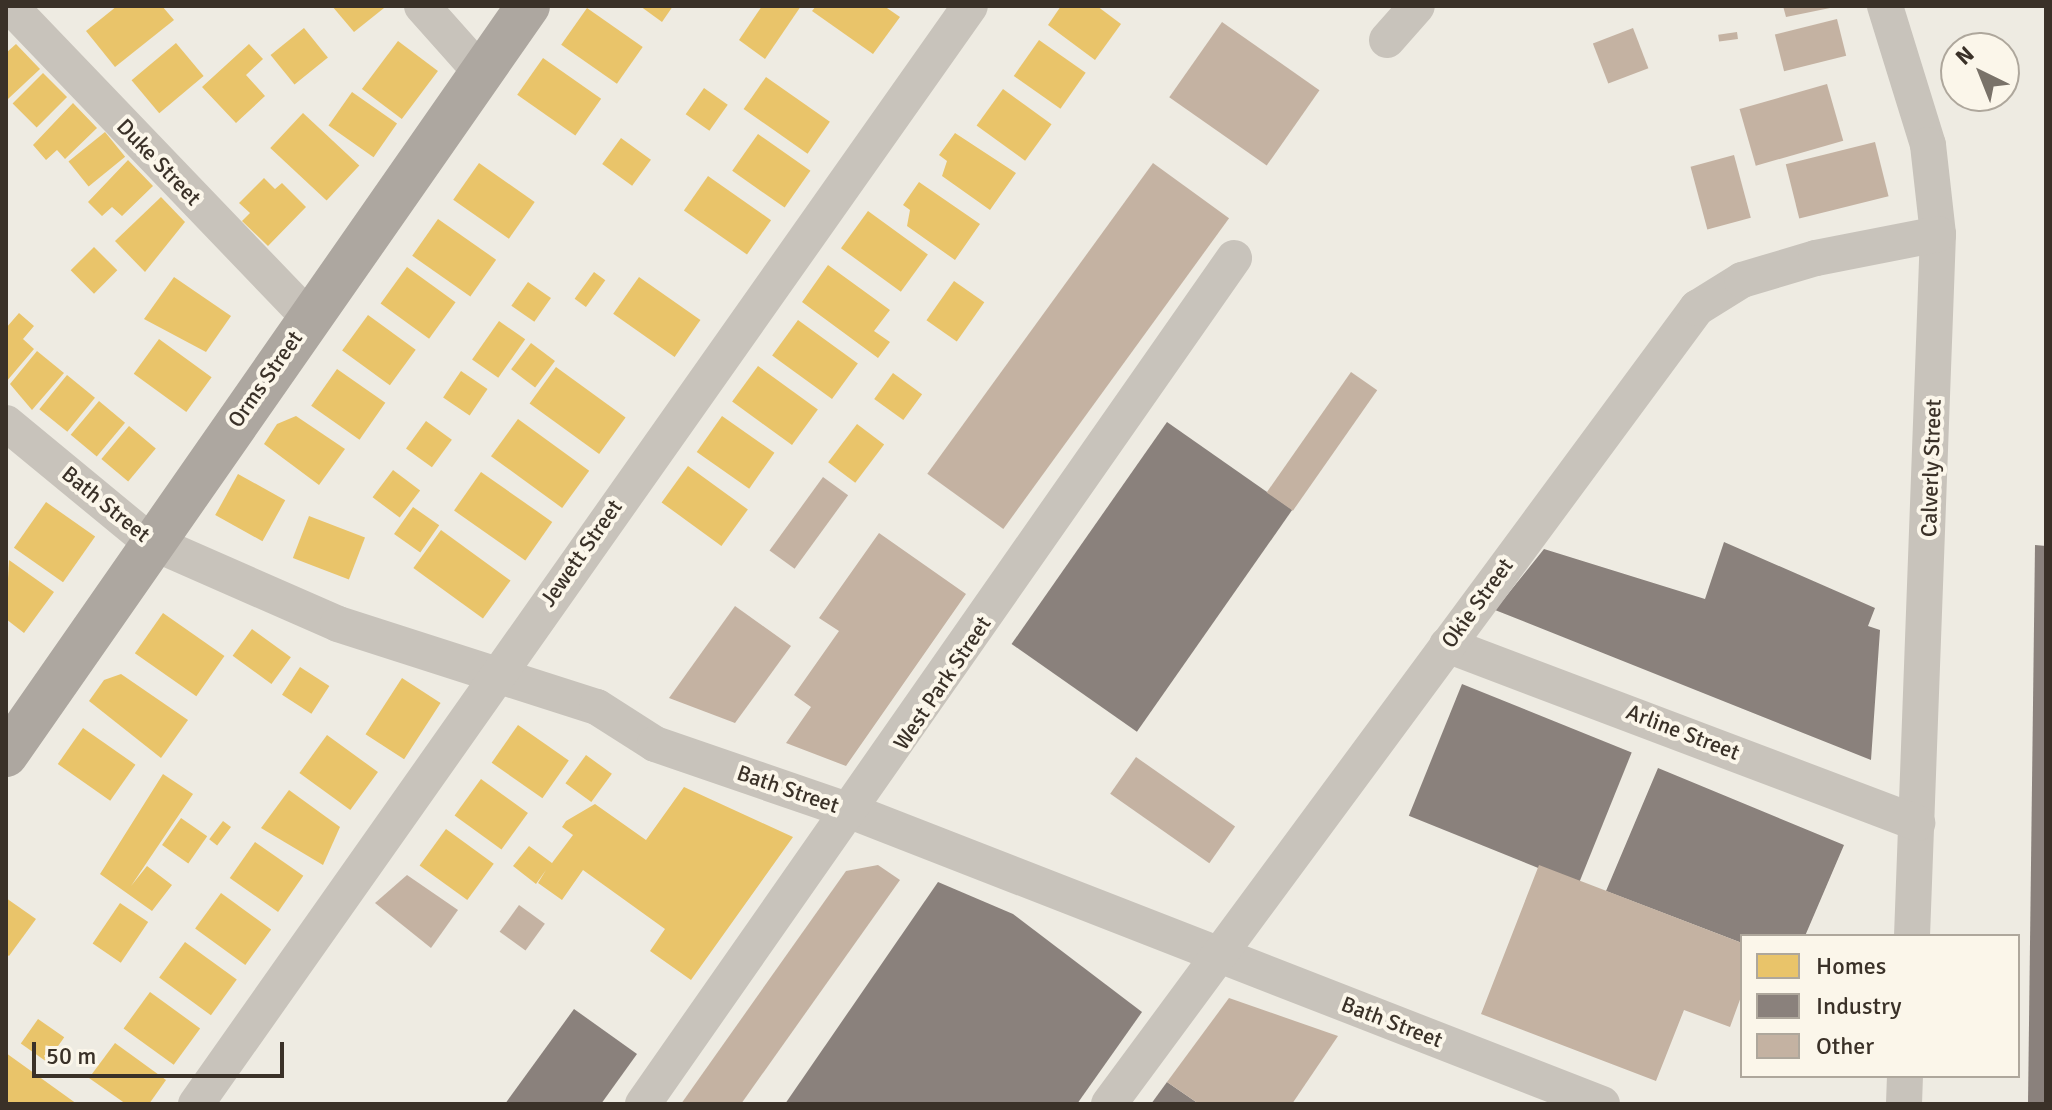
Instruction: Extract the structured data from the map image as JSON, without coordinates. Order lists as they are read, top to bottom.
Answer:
{
  "streets": {
    "main road": ["Orms Street"],
    "street": [
      "Duke Street",
      "Calverly Street",
      "Bath Street",
      "Jewett Street",
      "Okie Street",
      "West Park Street",
      "Arline Street"
    ]
  },
  "crossings": [
    ["Duke Street", "Orms Street"],
    ["Orms Street", "Bath Street"],
    ["Calverly Street", "Okie Street"],
    ["Calverly Street", "Arline Street"],
    ["Bath Street", "Jewett Street"],
    ["Bath Street", "Okie Street"],
    ["Bath Street", "West Park Street"],
    ["Okie Street", "Arline Street"]
  ],
  "legend": ["Homes", "Industry", "Other"],
  "scale_bar": "50 m",
  "north": "top left"
}
